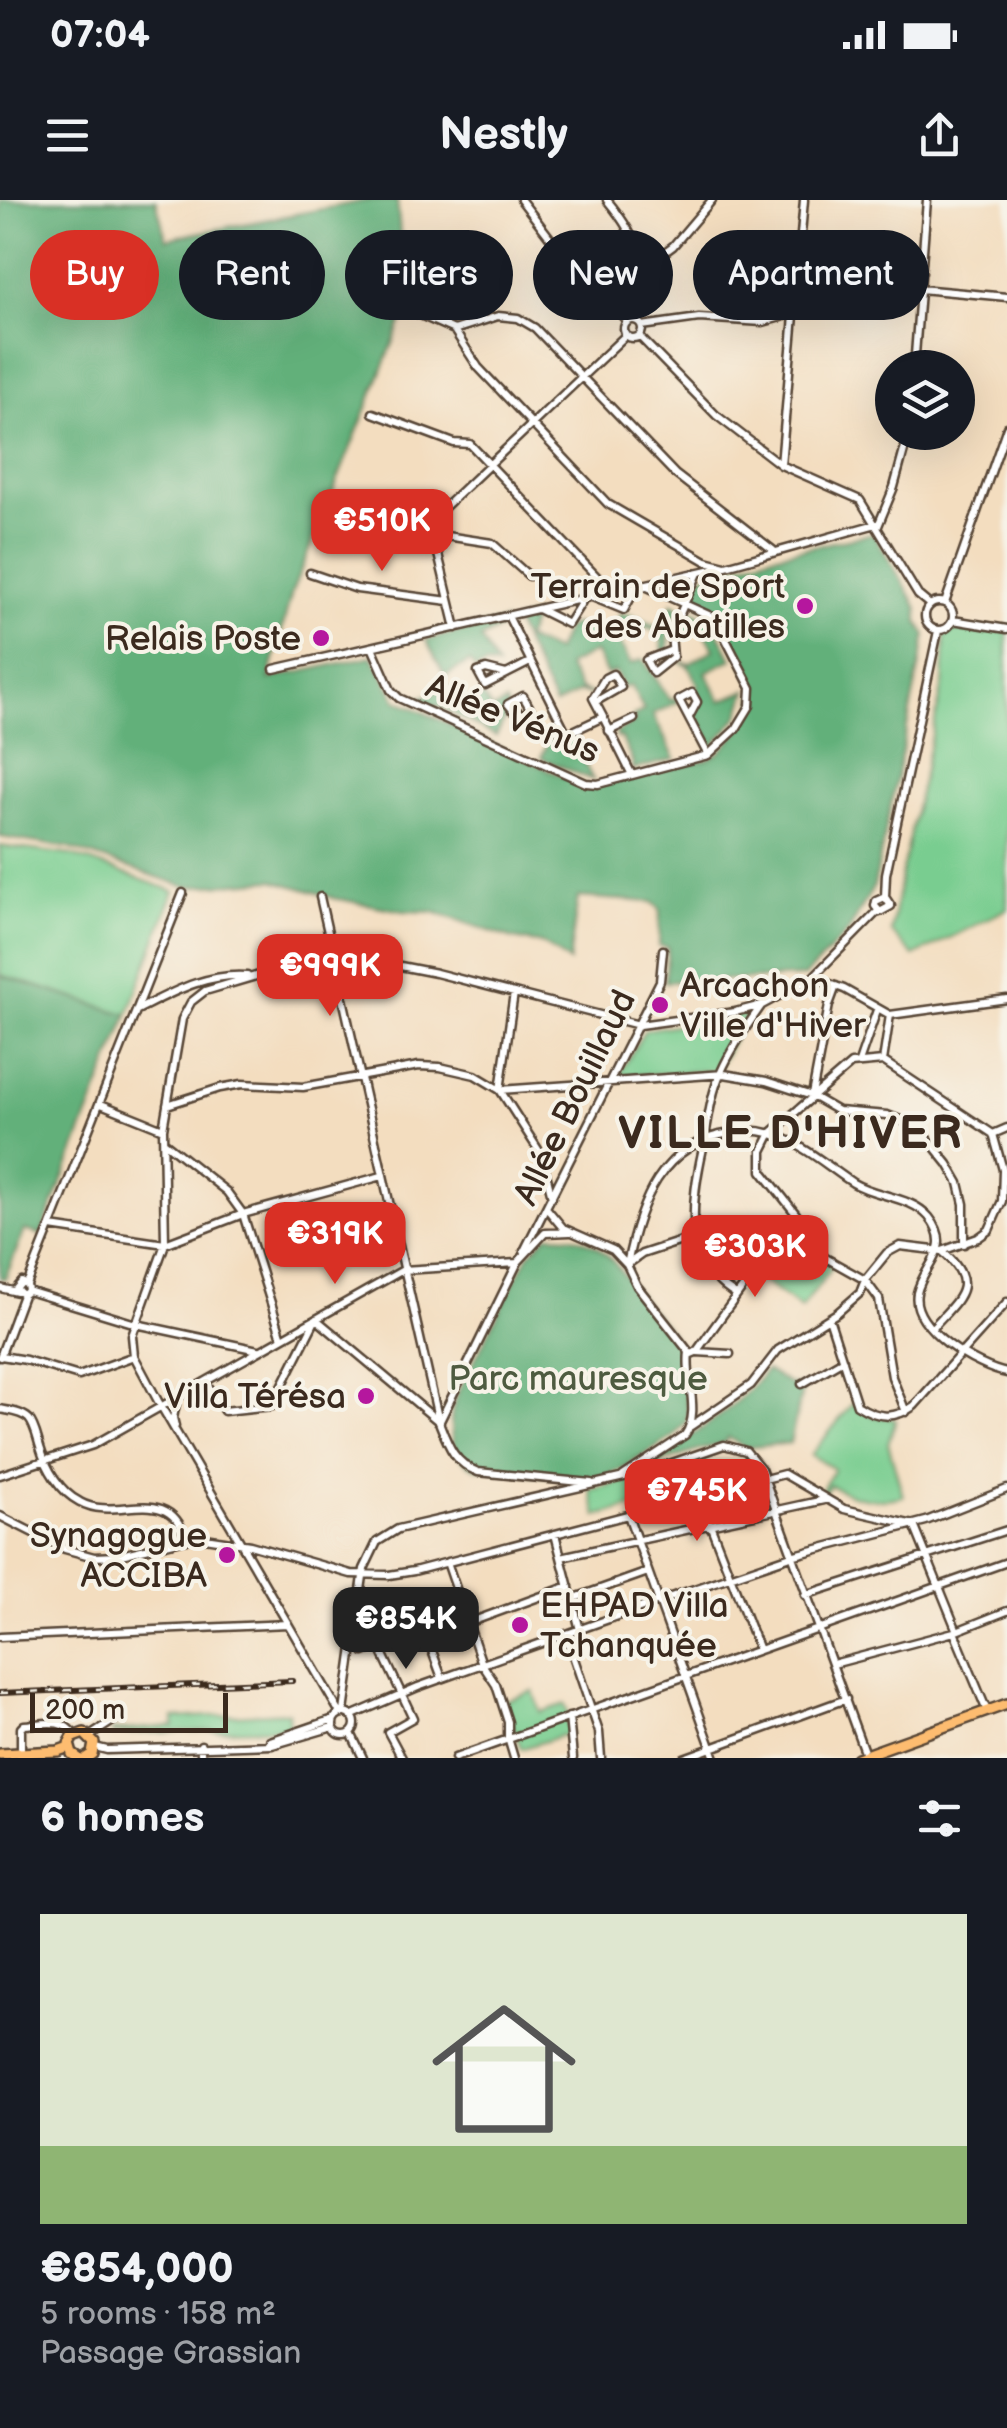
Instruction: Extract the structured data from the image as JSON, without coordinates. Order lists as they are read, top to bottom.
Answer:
{
  "streets": {
    "street": ["Allée Vénus", "Allée Bouillaud"]
  },
  "districts": ["VILLE D'HIVER"],
  "parks": ["Parc mauresque"],
  "places": [
    "Terrain de Sport des Abatilles",
    "Relais Poste",
    "Arcachon Ville d'Hiver",
    "Villa Térésa",
    "Synagogue ACCIBA",
    "EHPAD Villa Tchanquée"
  ],
  "scale_bar": "200 m",
  "page": {
    "status": "07:04",
    "header": "Nestly",
    "chip": [
      "Buy",
      "Rent",
      "Filters",
      "New",
      "Apartment"
    ],
    "price": [
      "€510K",
      "€999K",
      "€319K",
      "€303K",
      "€745K",
      "€854K"
    ],
    "scale": "200 m",
    "heading": "6 homes",
    "list": [
      {
        "name": "€854,000",
        "note": "5 rooms · 158 m² · Passage Grassian"
      }
    ]
  }
}
